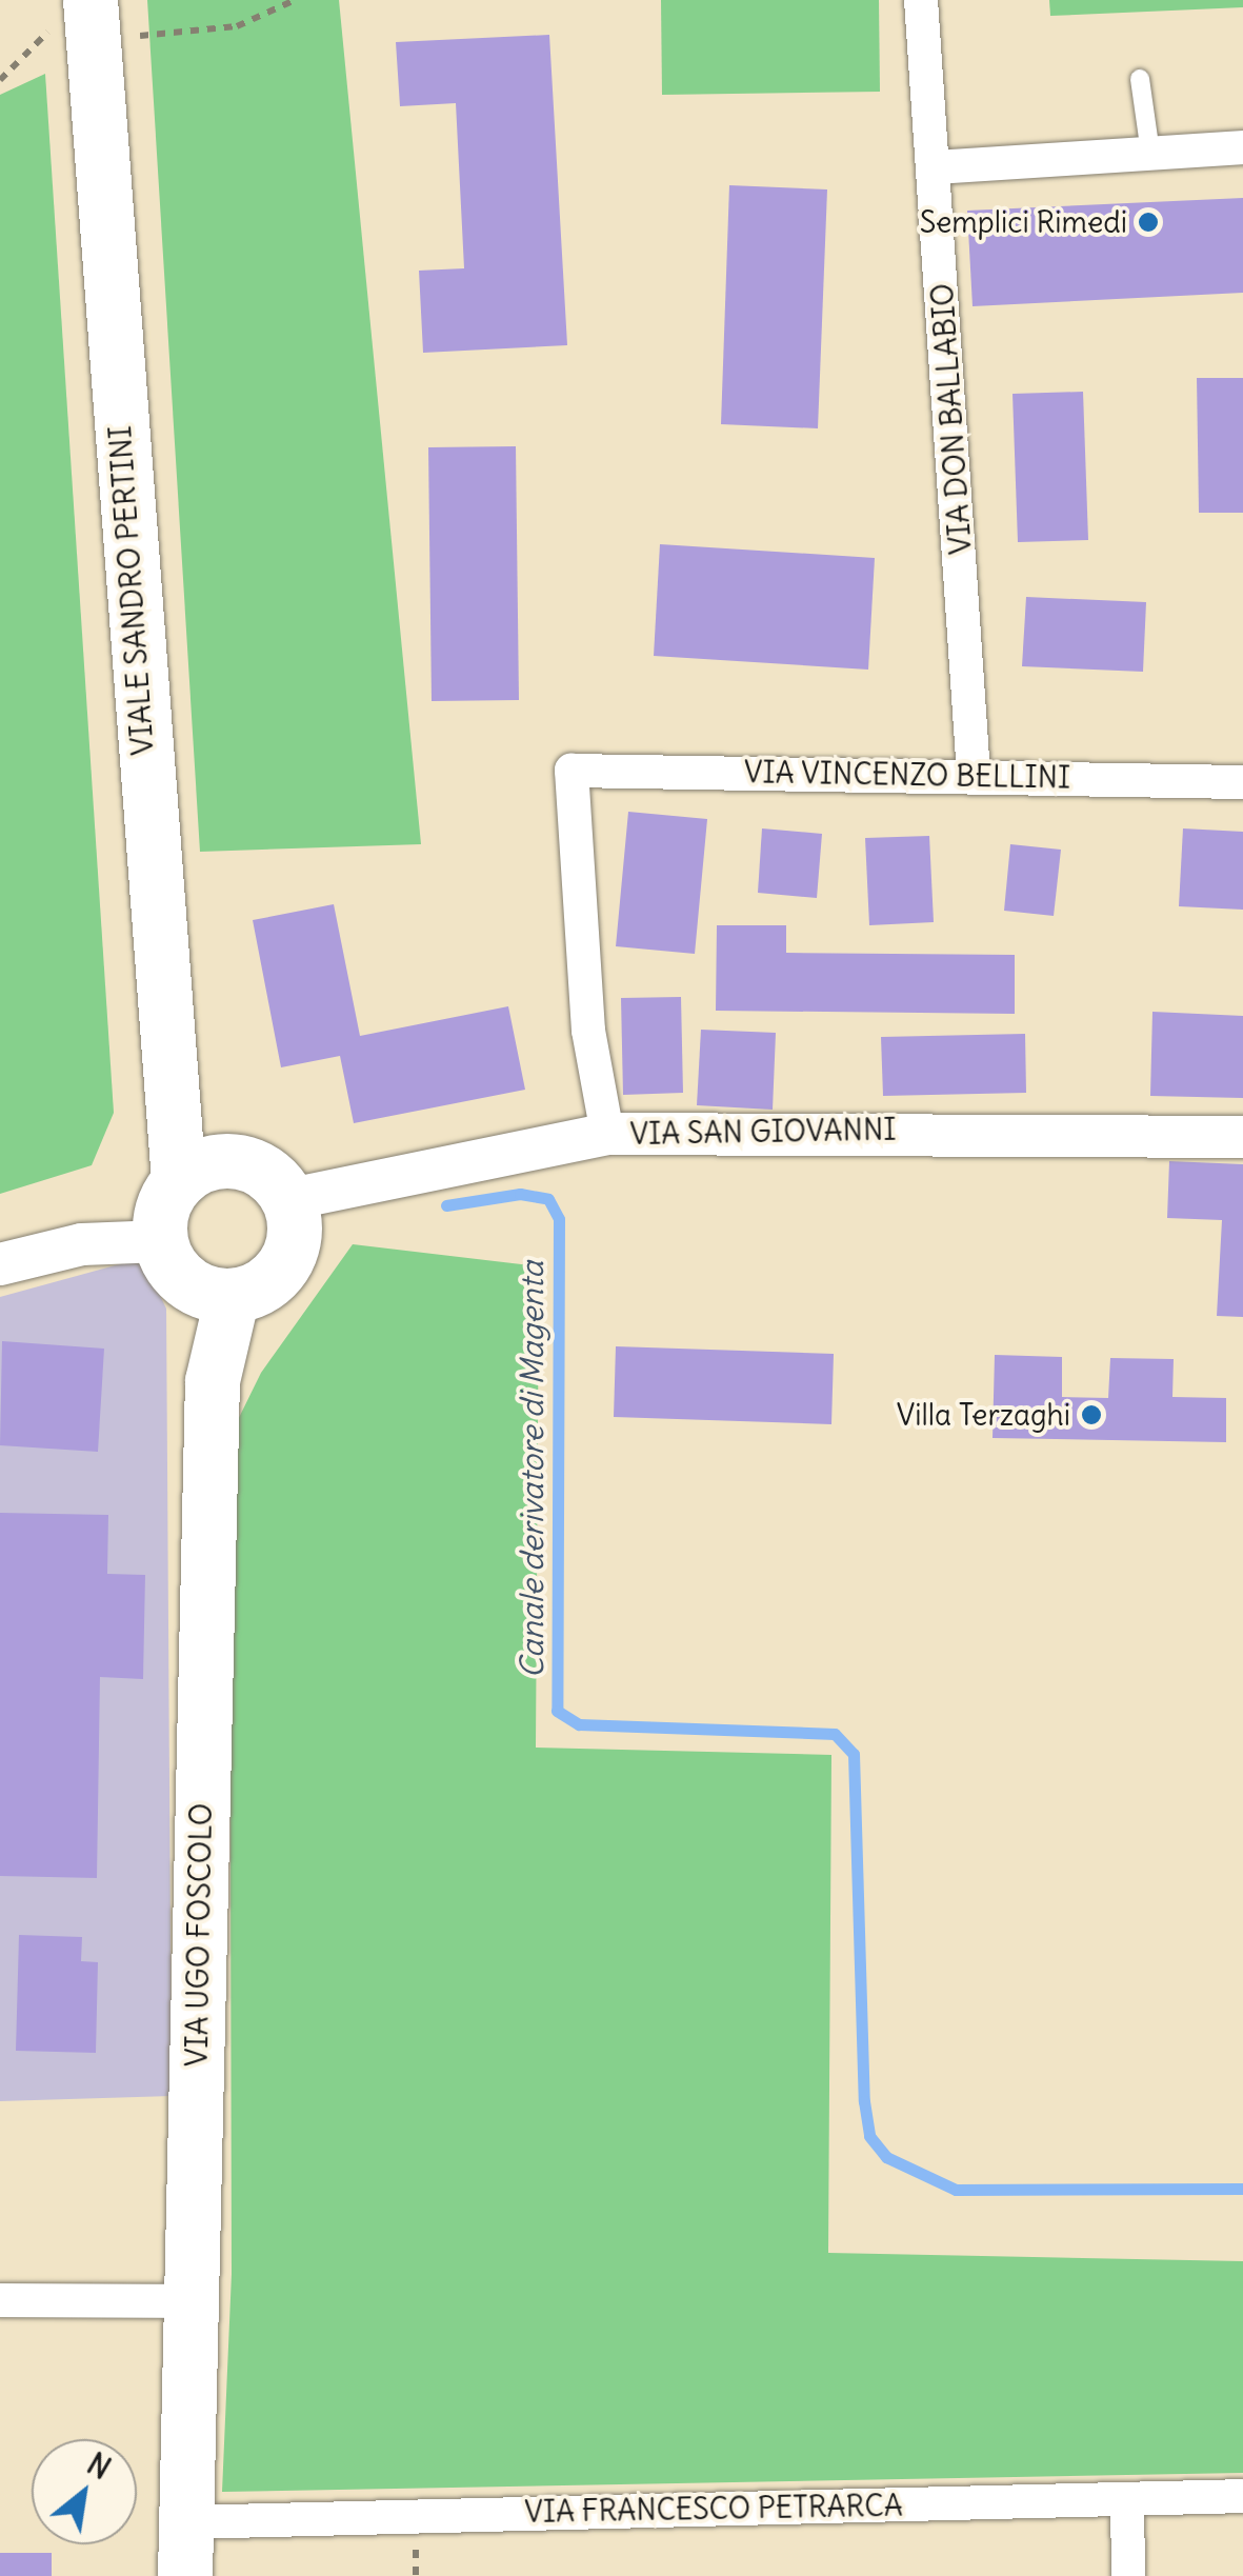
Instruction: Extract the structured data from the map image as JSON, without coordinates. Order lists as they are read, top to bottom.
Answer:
{
  "streets": {
    "main road": ["VIALE SANDRO PERTINI", "VIA UGO FOSCOLO"],
    "street": [
      "VIA DON BALLABIO",
      "VIA VINCENZO BELLINI",
      "VIA SAN GIOVANNI",
      "VIA FRANCESCO PETRARCA"
    ]
  },
  "crossings": [
    ["VIA DON BALLABIO", "VIA VINCENZO BELLINI"],
    ["VIALE SANDRO PERTINI", "VIA SAN GIOVANNI"],
    ["VIALE SANDRO PERTINI", "VIA UGO FOSCOLO"],
    ["VIA VINCENZO BELLINI", "VIA SAN GIOVANNI"],
    ["VIA SAN GIOVANNI", "VIA UGO FOSCOLO"],
    ["VIA UGO FOSCOLO", "VIA FRANCESCO PETRARCA"]
  ],
  "water": ["Canale derivatore di Magenta"],
  "places": ["Semplici Rimedi", "Villa Terzaghi"],
  "north": "top right"
}
